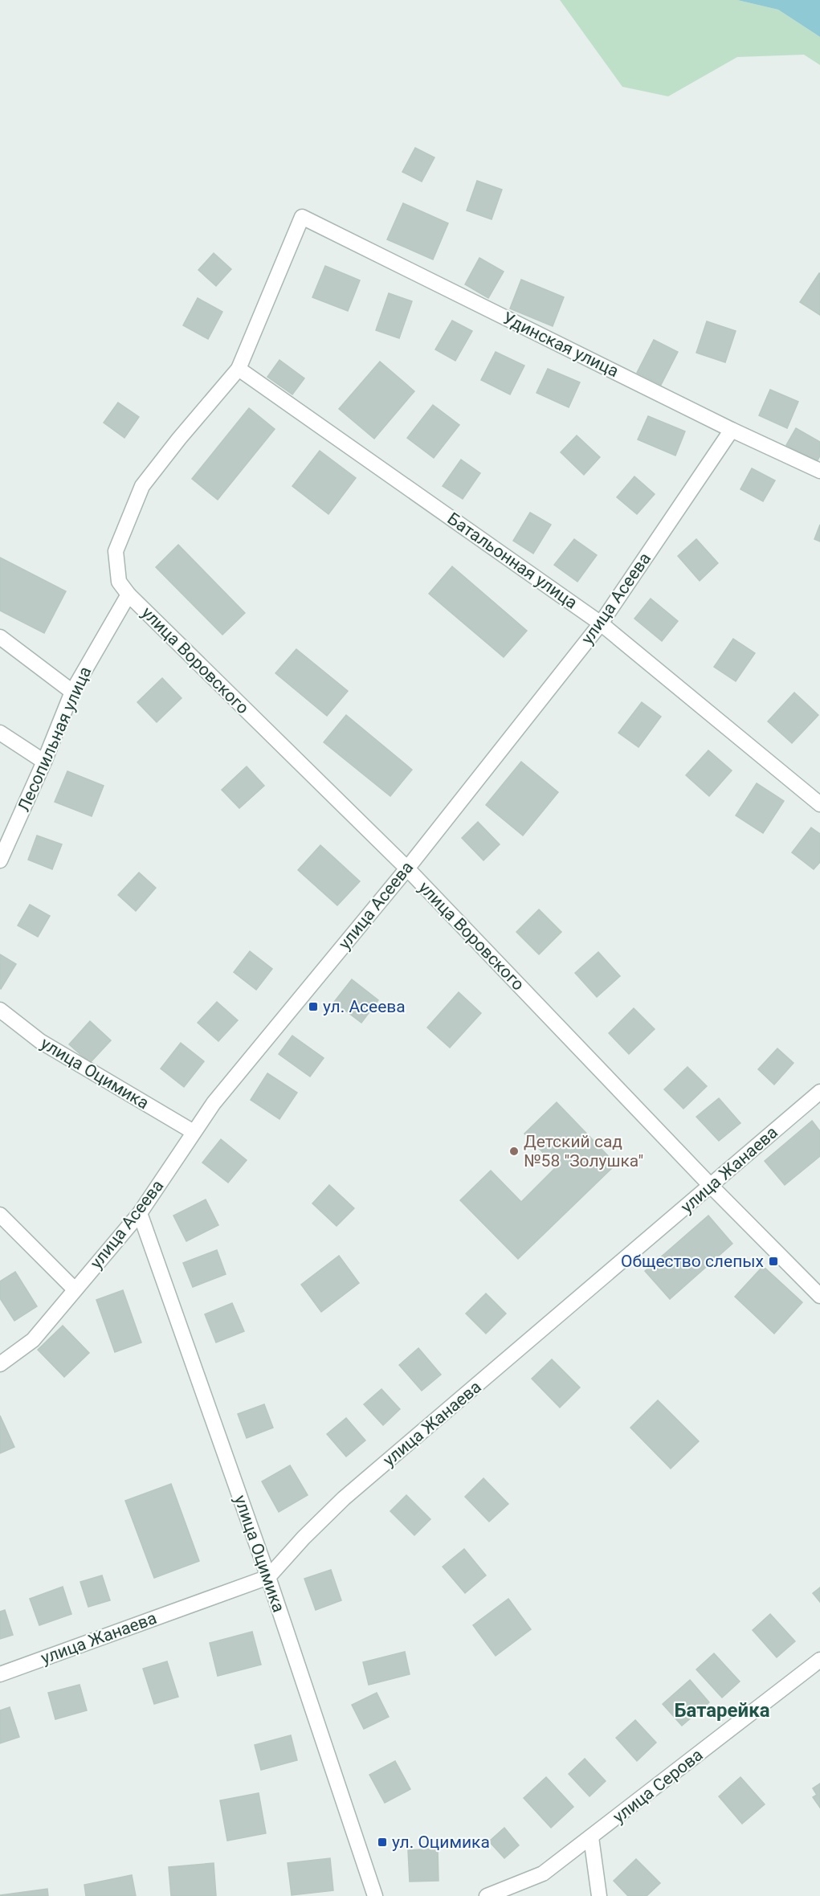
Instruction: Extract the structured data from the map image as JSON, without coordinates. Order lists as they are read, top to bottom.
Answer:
{
  "streets": {
    "street": [
      "Удинская улица",
      "Батальонная улица",
      "улица Асеева",
      "улица Воровского",
      "Лесопильная улица",
      "улица Оцимика",
      "улица Жанаева",
      "улица Серова"
    ]
  },
  "crossings": [
    ["Удинская улица", "Батальонная улица"],
    ["Удинская улица", "улица Асеева"],
    ["Удинская улица", "улица Воровского"],
    ["Батальонная улица", "улица Асеева"],
    ["Батальонная улица", "улица Воровского"],
    ["улица Асеева", "улица Воровского"],
    ["улица Асеева", "улица Оцимика"],
    ["улица Воровского", "Лесопильная улица"],
    ["улица Воровского", "улица Жанаева"],
    ["улица Оцимика", "улица Жанаева"]
  ],
  "districts": ["Батарейка"],
  "places": {
    "transit": ["ул. Асеева", "Общество слепых", "ул. Оцимика"],
    "other": ["Детский сад №58 \"Золушка\""]
  }
}
